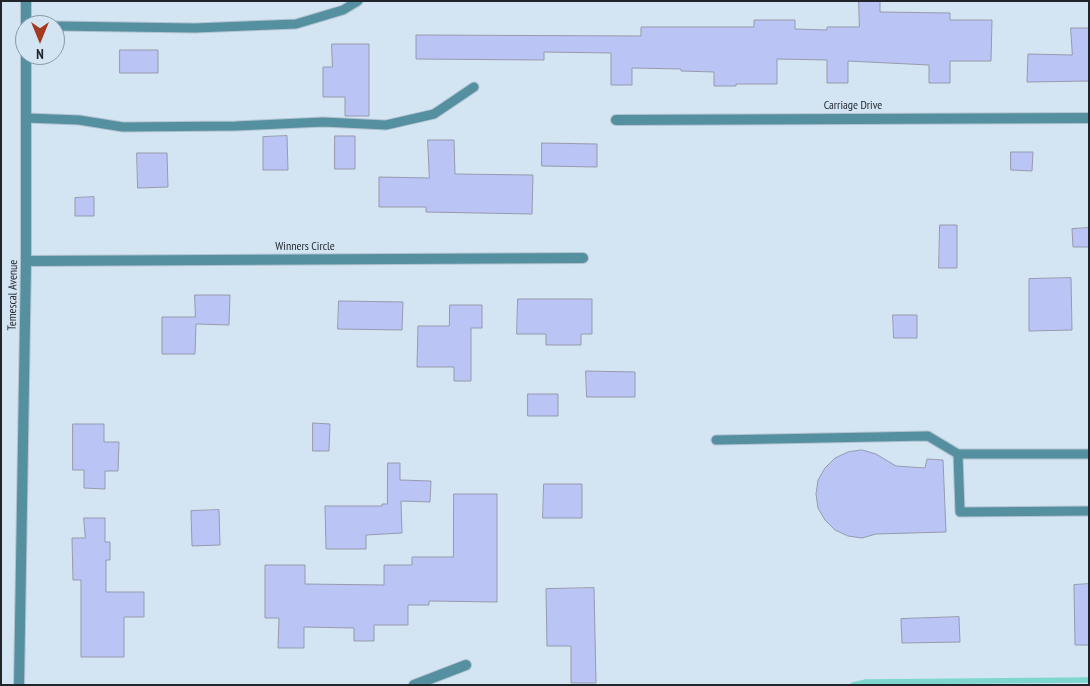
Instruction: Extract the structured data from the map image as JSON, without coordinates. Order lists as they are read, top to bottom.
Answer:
{
  "streets": {
    "street": ["Carriage Drive", "Winners Circle", "Temescal Avenue"]
  },
  "crossings": [
    ["Winners Circle", "Temescal Avenue"]
  ],
  "north": "bottom"
}
